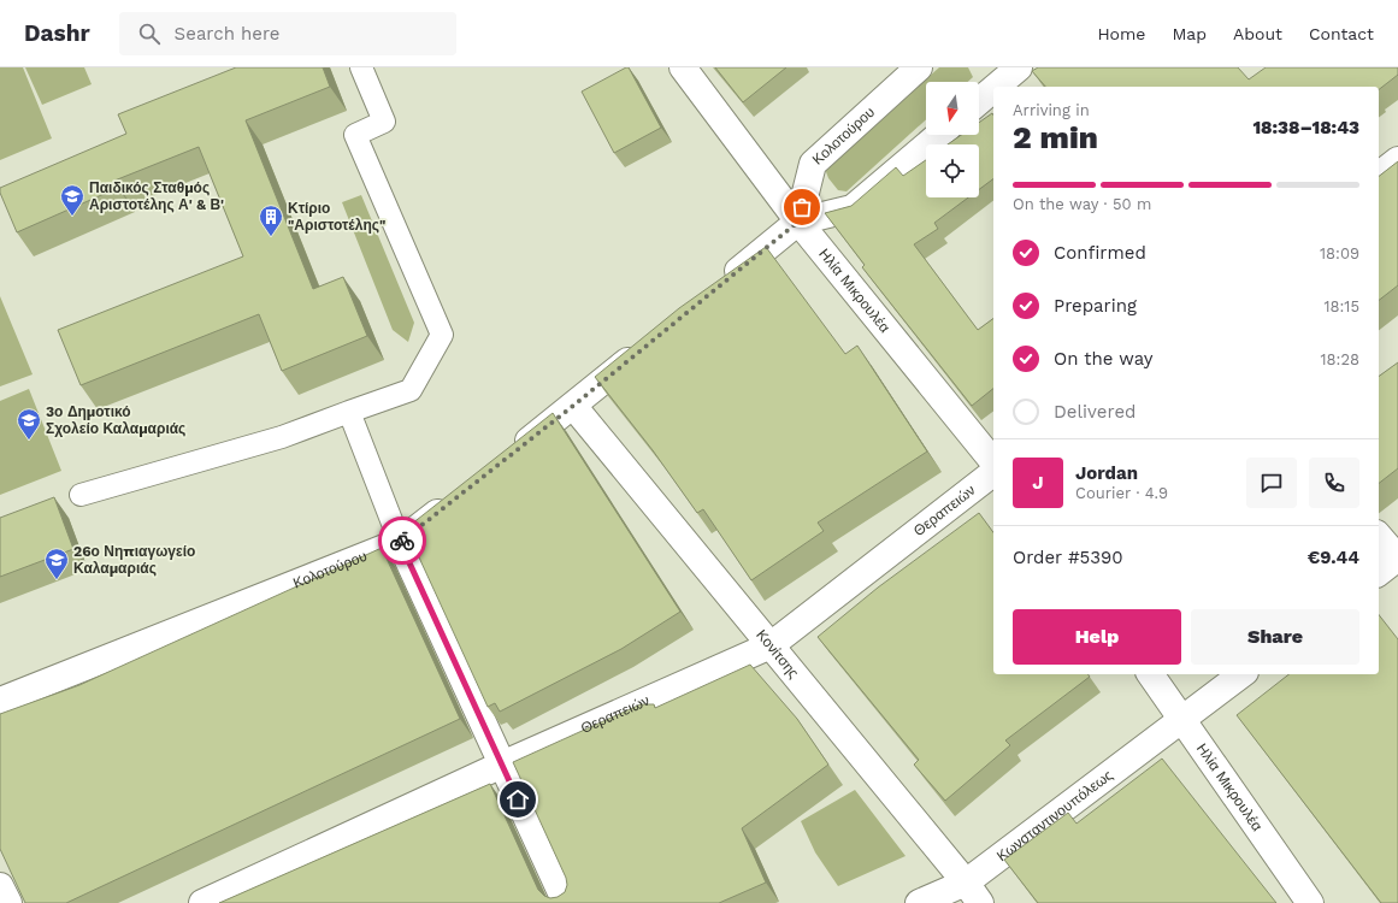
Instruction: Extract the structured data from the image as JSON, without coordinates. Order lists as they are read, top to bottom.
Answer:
{
  "streets": {
    "street": [
      "Κολοτούρου",
      "Ηλία Μικρουλέα",
      "Θεραπειών",
      "Κονίτσης",
      "Κωνσταντινουπόλεως"
    ]
  },
  "crossings": [
    ["Κολοτούρου", "Ηλία Μικρουλέα"],
    ["Ηλία Μικρουλέα", "Κωνσταντινουπόλεως"],
    ["Θεραπειών", "Κονίτσης"],
    ["Κονίτσης", "Κωνσταντινουπόλεως"]
  ],
  "places": {
    "school or university": ["Παιδικός Σταθμός Αριστοτέλης Α' & Β'", "3ο Δημοτικό Σχολείο Καλαμαριάς", "26ο Νηπιαγωγείο Καλαμαριάς"],
    "building": ["Κτίριο \"Αριστοτέλης\""]
  },
  "north": "bottom",
  "page": {
    "header": "Dashr",
    "search": "Search here",
    "nav": [
      "Home",
      "Map",
      "About",
      "Contact"
    ],
    "heading": ["2 min", "Arriving in", "18:38–18:43"],
    "panel": [
      "Jordan",
      "Courier · 4.9",
      "Order #5390",
      "€9.44"
    ],
    "bar": "On the way · 50 m",
    "list": [
      ["Confirmed", "18:09"],
      ["Preparing", "18:15"],
      ["On the way", "18:28"],
      "Delivered"
    ],
    "round": "J",
    "buttons": ["Help", "Share"]
  }
}
